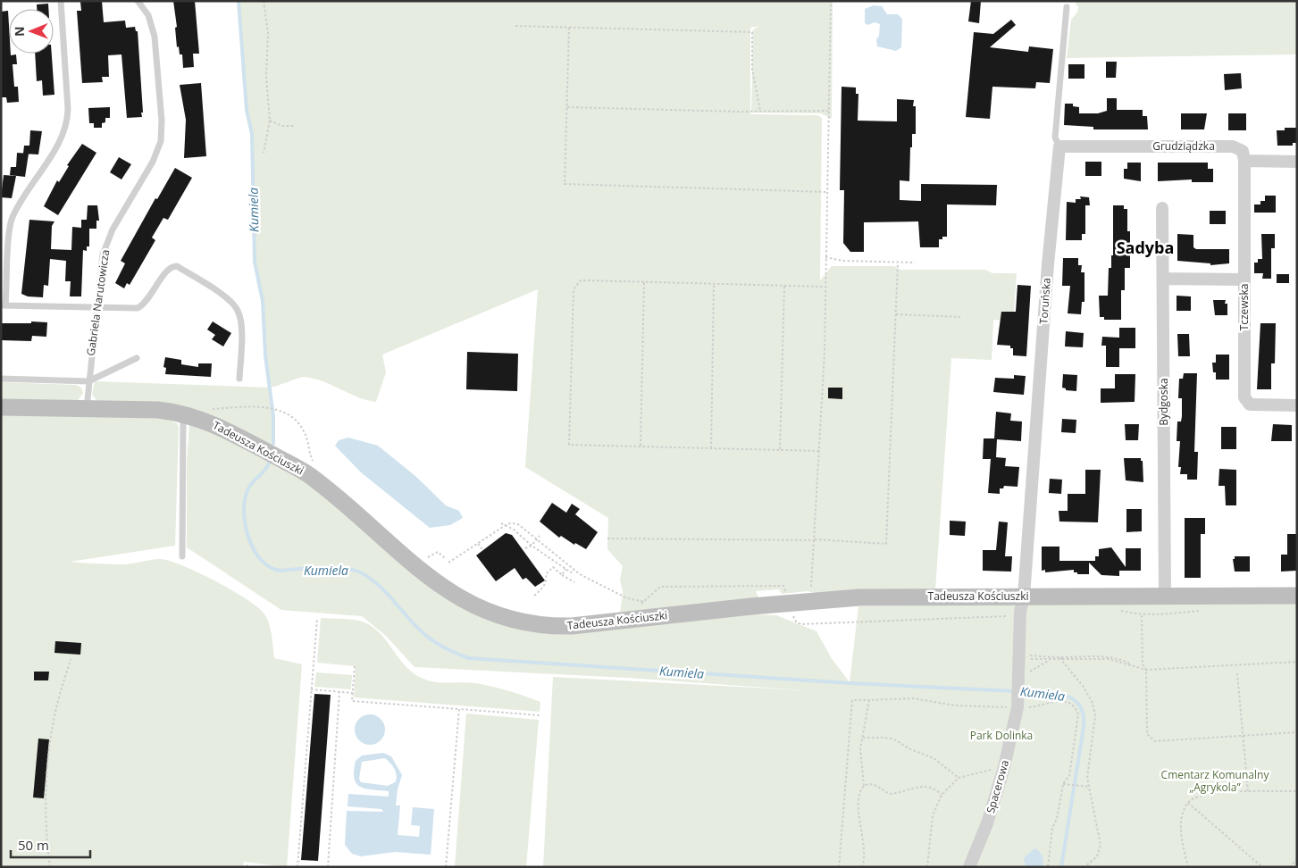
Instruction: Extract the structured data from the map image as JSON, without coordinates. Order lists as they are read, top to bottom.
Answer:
{
  "streets": {
    "street": [
      "Grudziądzka",
      "Toruńska",
      "Tczewska",
      "Bydgoska",
      "Tadeusza Kościuszki",
      "Spacerowa"
    ],
    "lane": ["Gabriela Narutowicza"]
  },
  "crossings": [
    ["Grudziądzka", "Toruńska"],
    ["Grudziądzka", "Tczewska"],
    ["Toruńska", "Tadeusza Kościuszki"],
    ["Toruńska", "Spacerowa"],
    ["Gabriela Narutowicza", "Tadeusza Kościuszki"],
    ["Bydgoska", "Tadeusza Kościuszki"],
    ["Tadeusza Kościuszki", "Spacerowa"]
  ],
  "districts": ["Sadyba"],
  "water": ["Kumiela"],
  "parks": ["Park Dolinka", "Cmentarz Komunalny „Agrykola”"],
  "scale_bar": "50 m",
  "north": "left"
}
